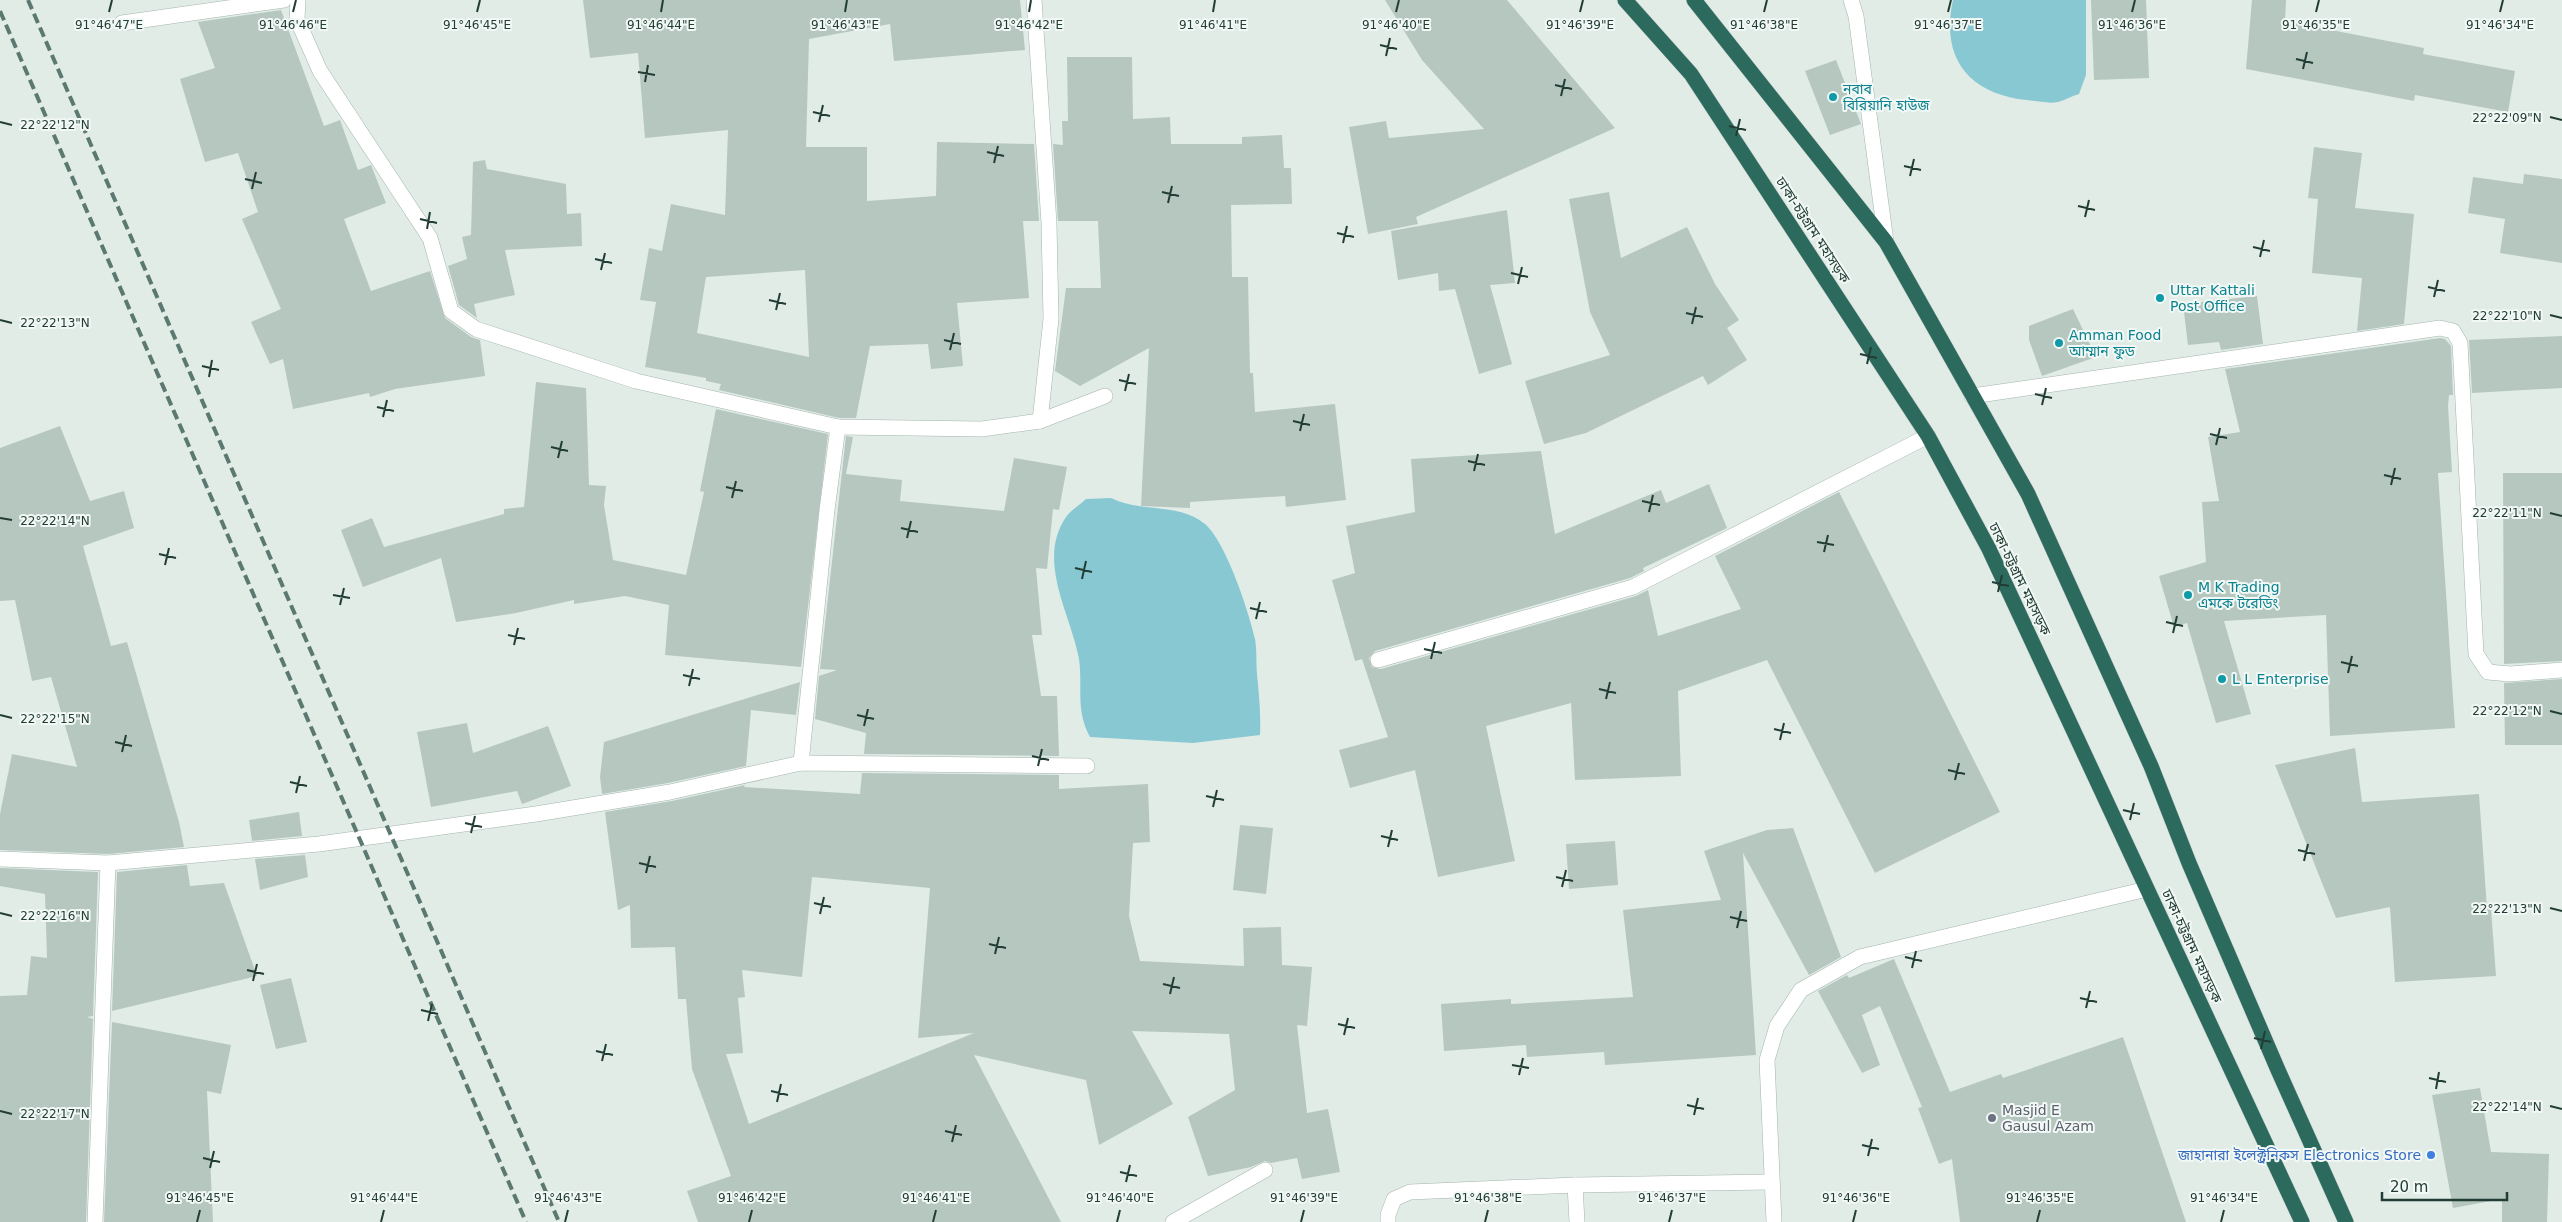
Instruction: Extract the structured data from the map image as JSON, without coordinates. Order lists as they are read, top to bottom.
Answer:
{
  "streets": {
    "highway": ["ঢাকা-চট্টগ্রাম মহাসড়ক"]
  },
  "places": [
    "নবাব বিরিয়ানি হাউজ",
    "Uttar Kattali Post Office",
    "Amman Food আম্মান ফুড",
    "M K Trading এমকে টরেডিং",
    "L L Enterprise",
    "Masjid E Gausul Azam",
    "জাহানারা ইলেক্ট্রনিকস Electronics Store"
  ],
  "scale_bar": "20 m",
  "coordinates": [
    "91°46'46\"E",
    "91°46'45\"E",
    "91°46'44\"E",
    "91°46'43\"E",
    "91°46'42\"E",
    "91°46'41\"E",
    "91°46'40\"E",
    "91°46'39\"E",
    "91°46'38\"E",
    "91°46'37\"E",
    "91°46'36\"E",
    "91°46'35\"E",
    "91°46'34\"E",
    "91°46'47\"E",
    "22°22'09\"N",
    "22°22'12\"N",
    "22°22'10\"N",
    "22°22'13\"N",
    "22°22'11\"N",
    "22°22'14\"N",
    "22°22'15\"N",
    "22°22'16\"N",
    "22°22'17\"N"
  ]
}
